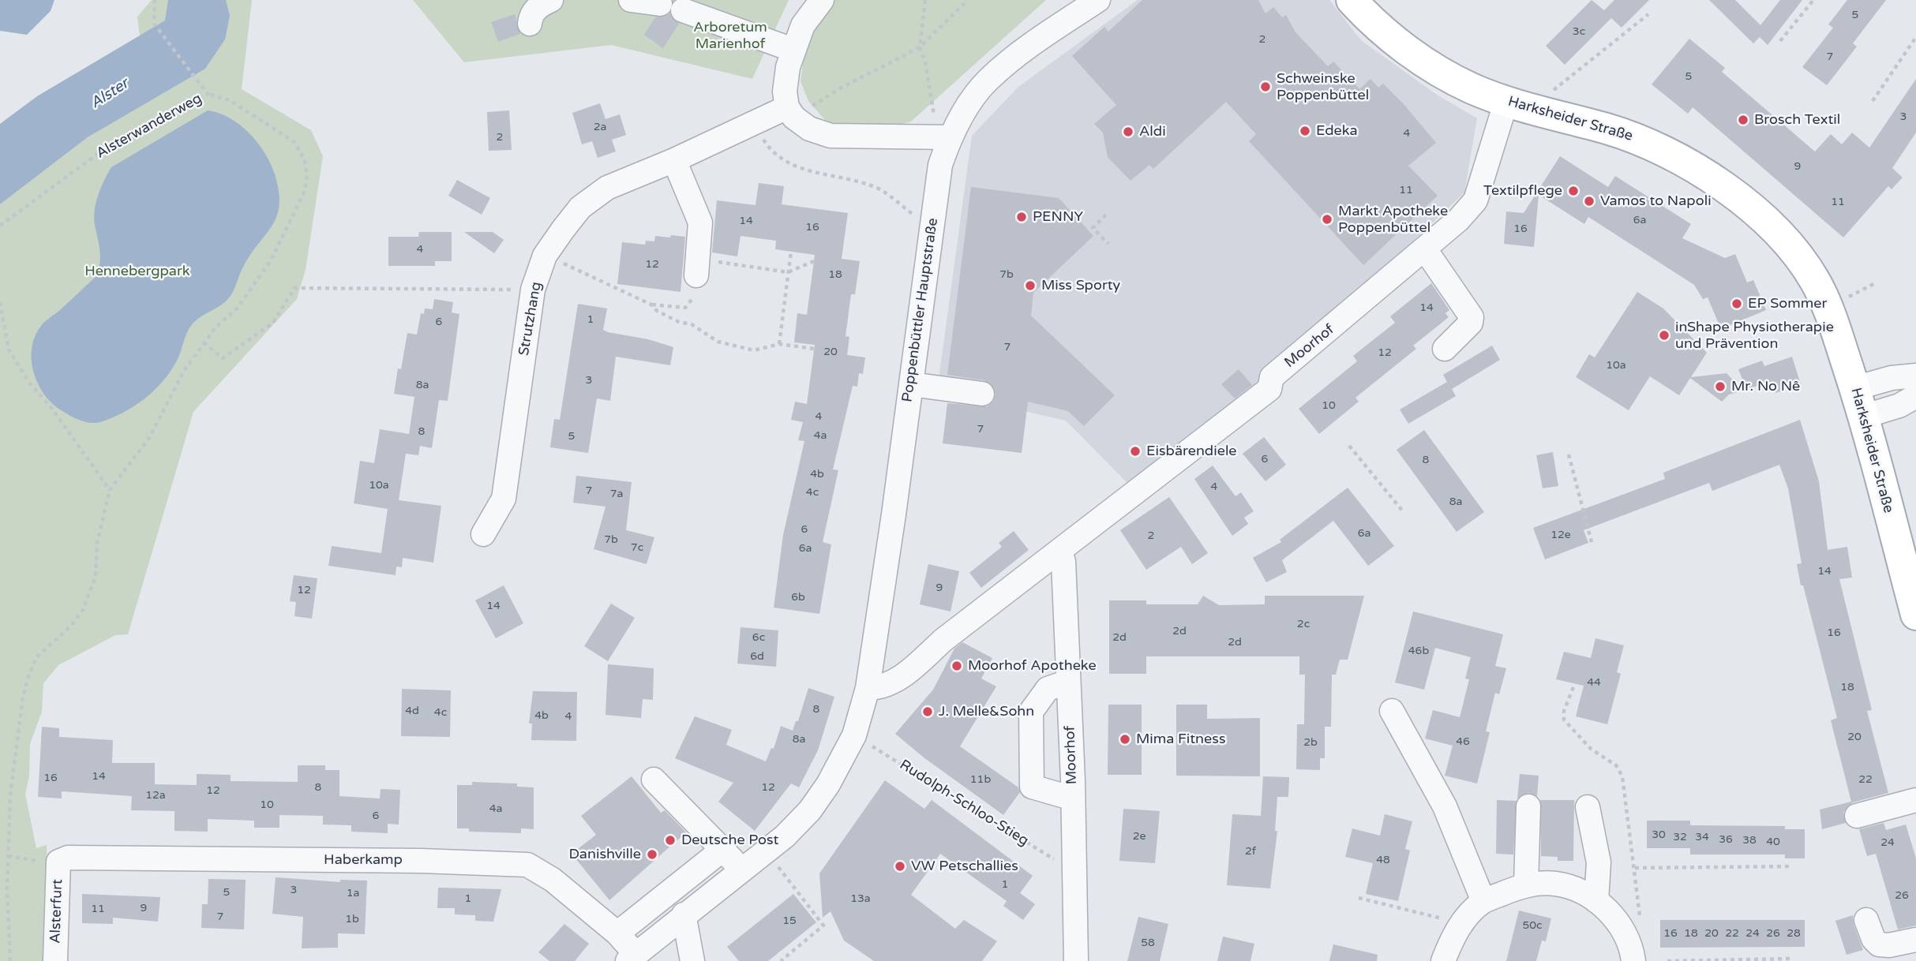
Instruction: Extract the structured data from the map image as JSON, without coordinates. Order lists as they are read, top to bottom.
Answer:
{
  "streets": {
    "main road": ["Harksheider Straße"],
    "street": [
      "Poppenbüttler Hauptstraße",
      "Strutzhang",
      "Moorhof",
      "Haberkamp",
      "Alsterfurt"
    ],
    "path": ["Alsterwanderweg", "Rudolph-Schloo-Stieg"]
  },
  "crossings": [
    ["Harksheider Straße", "Moorhof"],
    ["Poppenbüttler Hauptstraße", "Moorhof"],
    ["Poppenbüttler Hauptstraße", "Rudolph-Schloo-Stieg"],
    ["Poppenbüttler Hauptstraße", "Haberkamp"],
    ["Moorhof", "Rudolph-Schloo-Stieg"],
    ["Haberkamp", "Alsterfurt"]
  ],
  "water": ["Alster"],
  "parks": ["Arboretum Marienhof", "Hennebergpark"],
  "places": [
    "Schweinske Poppenbüttel",
    "Brosch Textil",
    "Edeka",
    "Aldi",
    "Textilpflege",
    "Vamos to Napoli",
    "PENNY",
    "Markt Apotheke Poppenbüttel",
    "Miss Sporty",
    "EP Sommer",
    "inShape Physiotherapie und Prävention",
    "Mr. No Nê",
    "Eisbärendiele",
    "Moorhof Apotheke",
    "J. Melle&Sohn",
    "Mima Fitness",
    "Deutsche Post",
    "Danishville",
    "VW Petschallies"
  ],
  "house_numbers": [
    "5",
    "3c",
    "2",
    "7",
    "5",
    "3",
    "2a",
    "4",
    "2",
    "9",
    "11",
    "11",
    "6a",
    "14",
    "16",
    "16",
    "4",
    "12",
    "18",
    "7b",
    "14",
    "1",
    "6",
    "7",
    "20",
    "12",
    "10a",
    "3",
    "8a",
    "10",
    "4",
    "7",
    "8",
    "4a",
    "5",
    "6",
    "8",
    "4b",
    "10a",
    "4",
    "7",
    "4c",
    "7a",
    "8a",
    "6",
    "6a",
    "12e",
    "2",
    "7b",
    "7c",
    "6a",
    "14",
    "9",
    "12",
    "6b",
    "14",
    "2c",
    "2d",
    "16",
    "6c",
    "2d",
    "2d",
    "46b",
    "6d",
    "44",
    "18",
    "8",
    "4d",
    "4c",
    "4b",
    "4",
    "20",
    "8a",
    "46",
    "2b",
    "14",
    "16",
    "11b",
    "22",
    "8",
    "12",
    "12",
    "12a",
    "10",
    "4a",
    "6",
    "30",
    "2e",
    "32",
    "34",
    "36",
    "38",
    "40",
    "24",
    "2f",
    "48",
    "1",
    "3",
    "5",
    "1a",
    "26",
    "1",
    "13a",
    "9",
    "11",
    "7",
    "1b",
    "15",
    "50c",
    "16",
    "18",
    "20",
    "22",
    "24",
    "26",
    "28",
    "58"
  ]
}
